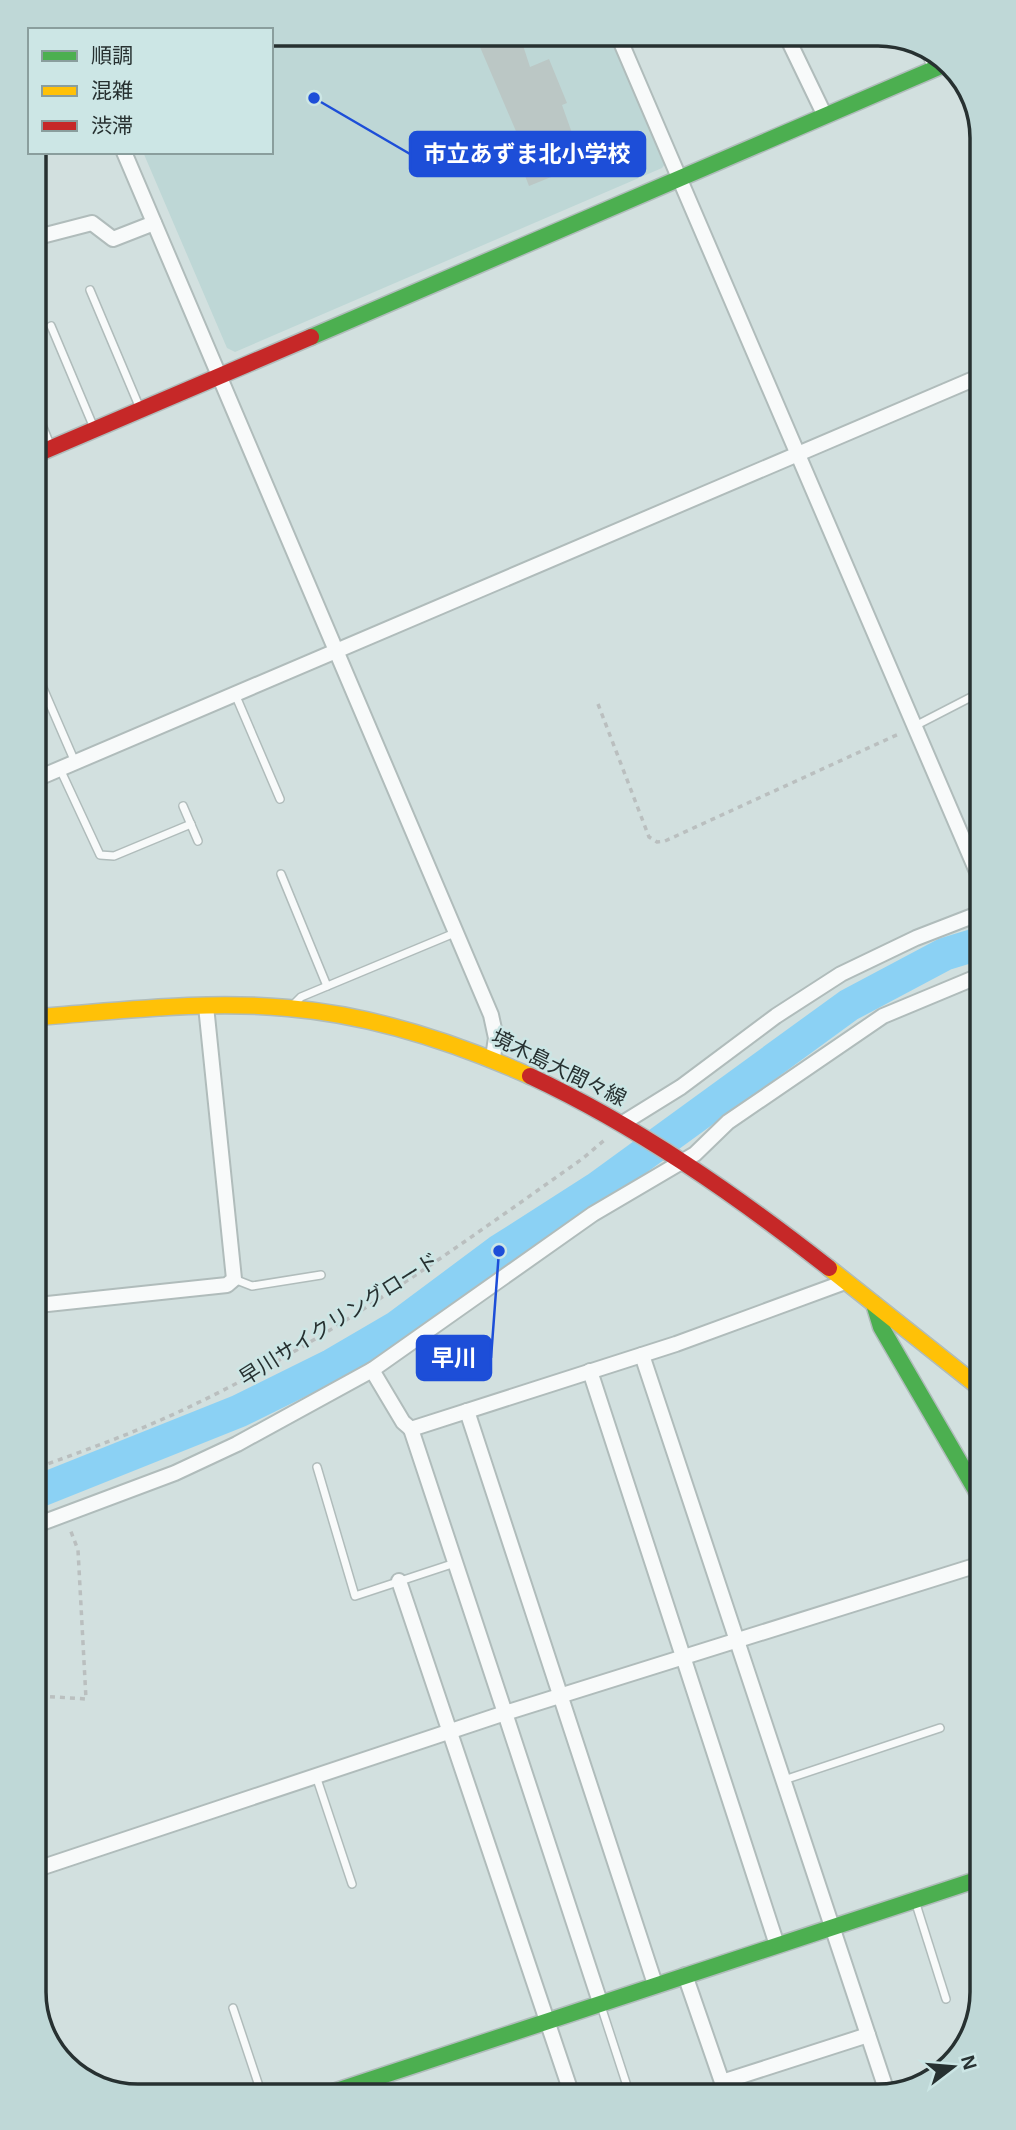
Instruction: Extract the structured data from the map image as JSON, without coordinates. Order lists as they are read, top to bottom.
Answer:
{
  "streets": {
    "street": ["境木島大間々線"],
    "path": ["早川サイクリングロード"]
  },
  "crossings": [
    ["境木島大間々線", "早川サイクリングロード"]
  ],
  "places": ["市立あずま北小学校", "早川"],
  "legend": ["順調", "混雑", "渋滞"],
  "north": "right"
}
